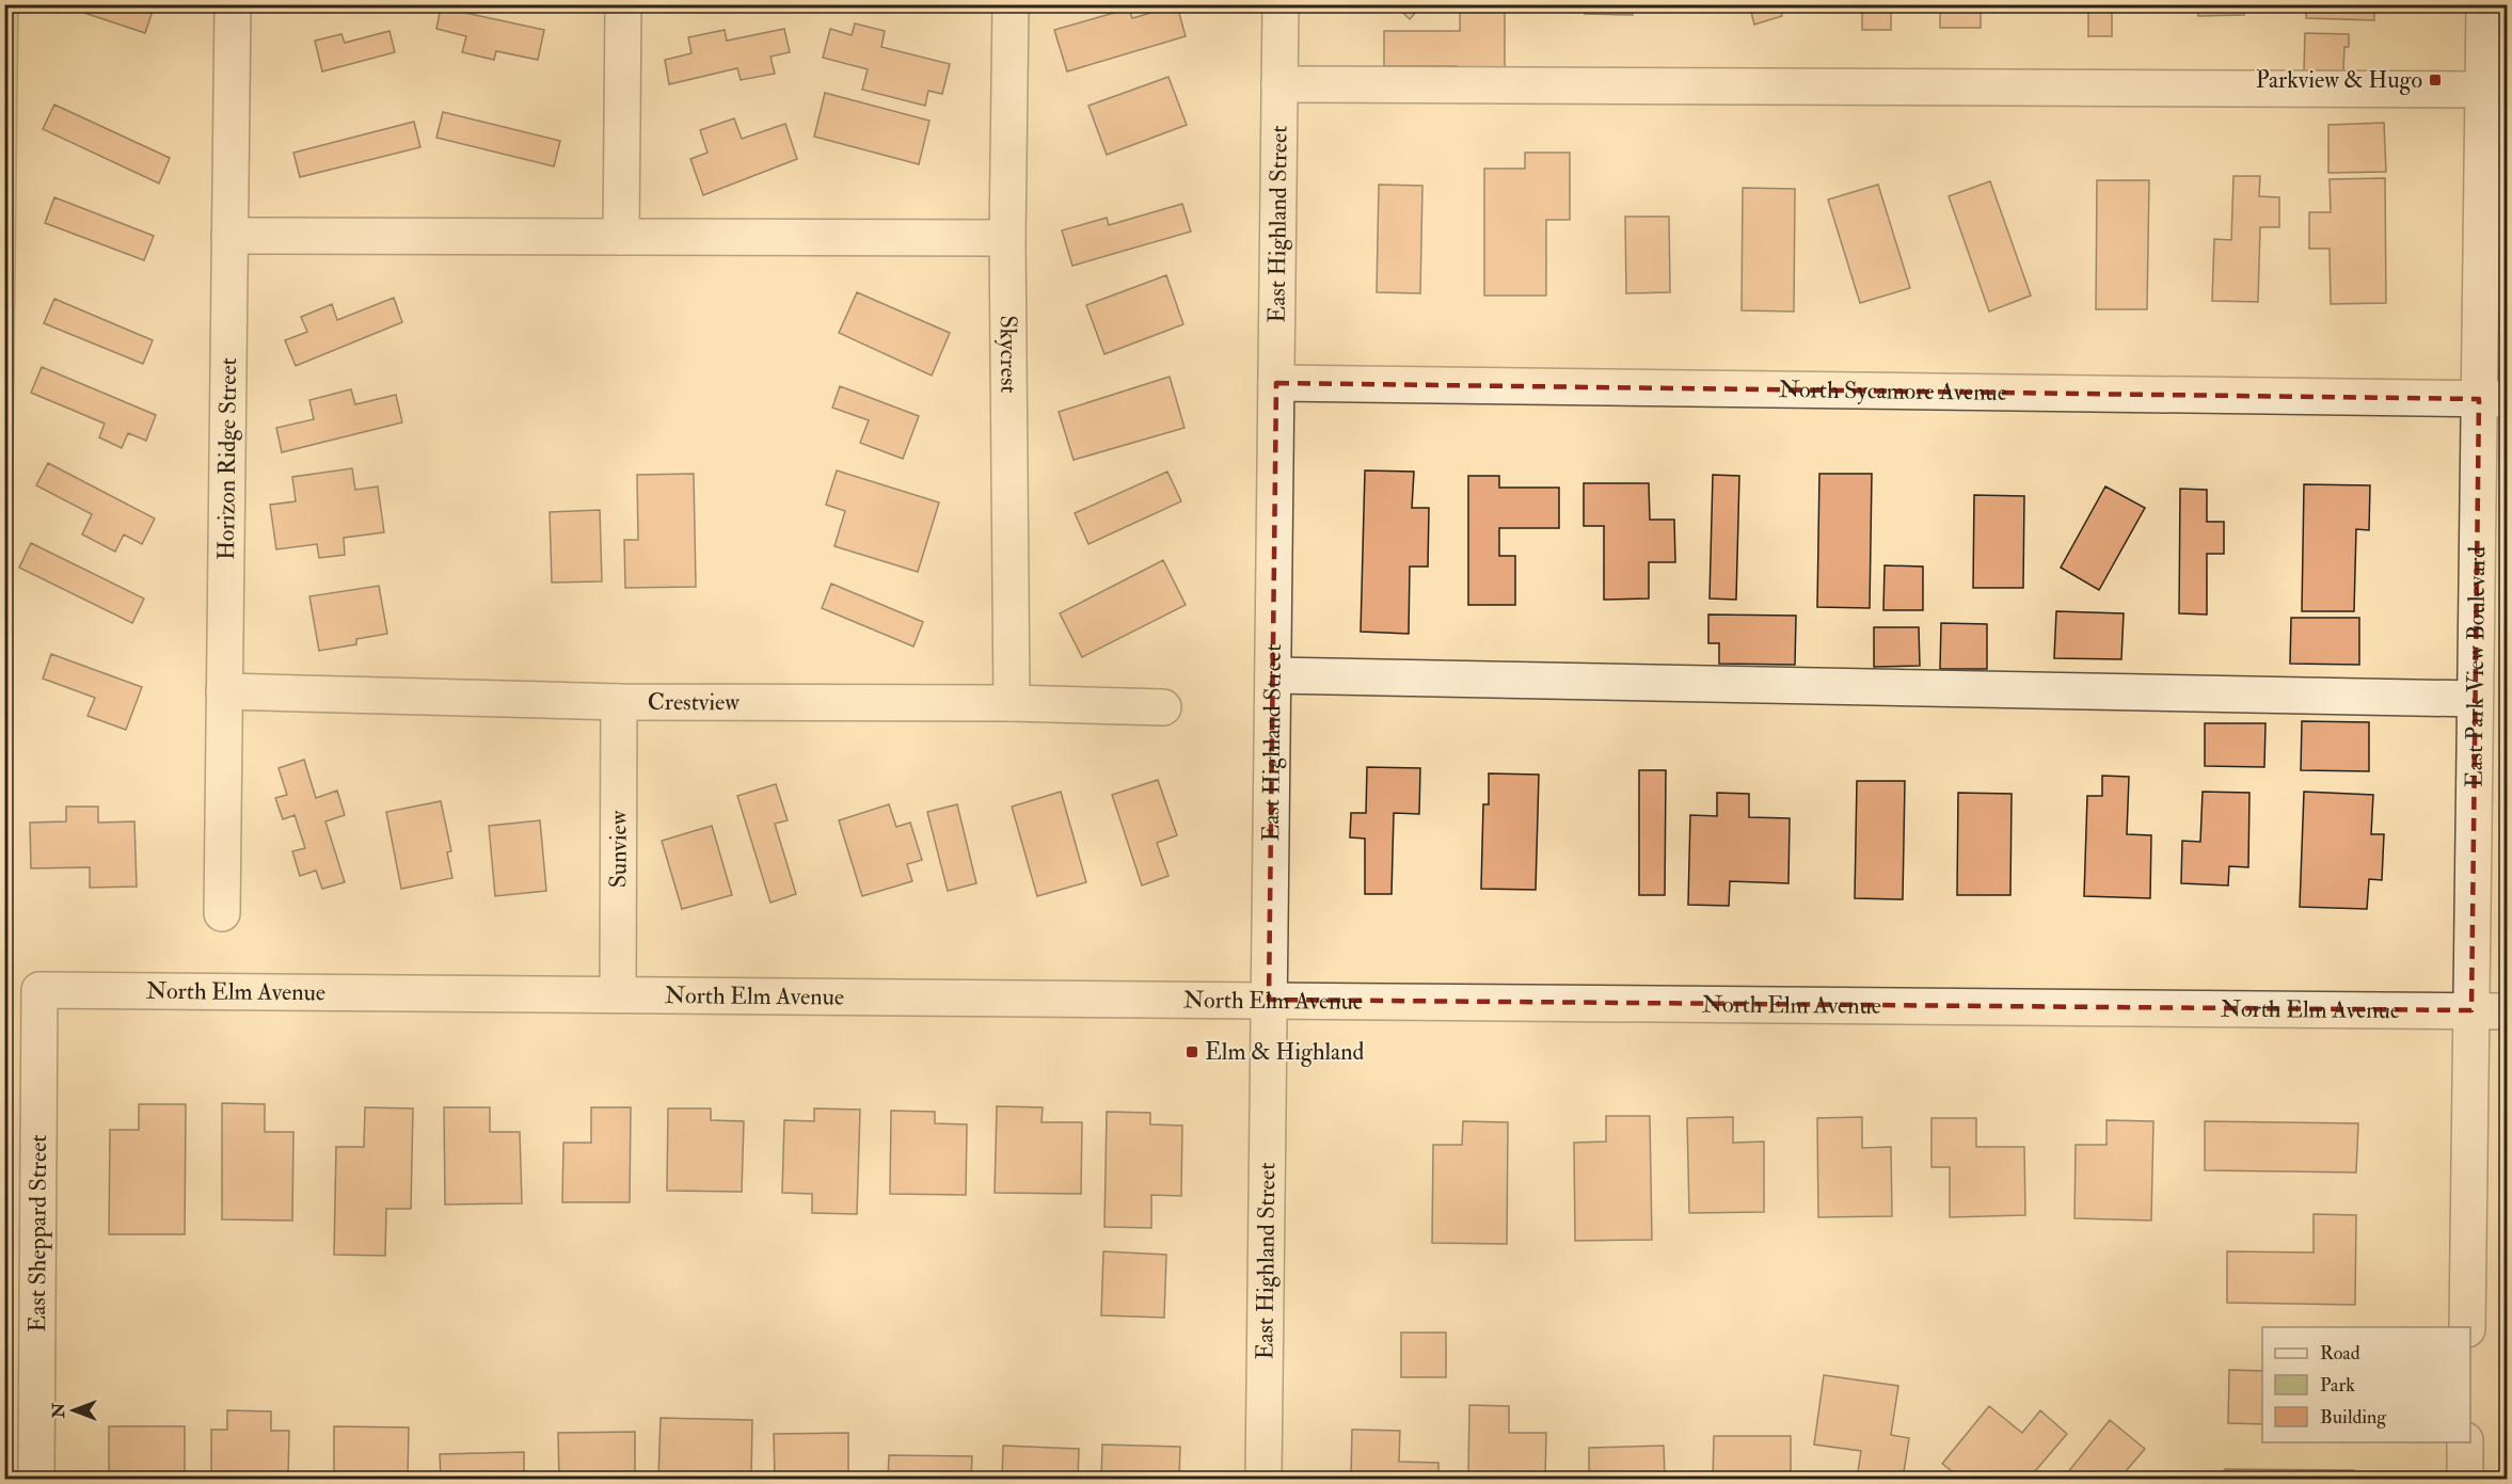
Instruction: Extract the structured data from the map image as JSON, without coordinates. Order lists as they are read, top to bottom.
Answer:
{
  "streets": {
    "street": [
      "East Highland Street",
      "Skycrest",
      "North Sycamore Avenue",
      "Horizon Ridge Street",
      "East Park View Boulevard",
      "Crestview",
      "Sunview",
      "North Elm Avenue",
      "East Sheppard Street"
    ]
  },
  "crossings": [
    ["East Highland Street", "North Sycamore Avenue"],
    ["East Highland Street", "North Elm Avenue"],
    ["Skycrest", "Crestview"],
    ["North Sycamore Avenue", "East Park View Boulevard"],
    ["Horizon Ridge Street", "Crestview"],
    ["East Park View Boulevard", "North Elm Avenue"],
    ["Crestview", "Sunview"],
    ["Sunview", "North Elm Avenue"],
    ["North Elm Avenue", "East Sheppard Street"]
  ],
  "places": {
    "transit": ["Parkview & Hugo", "Elm & Highland"]
  },
  "legend": ["Road", "Park", "Building"],
  "north": "left"
}
